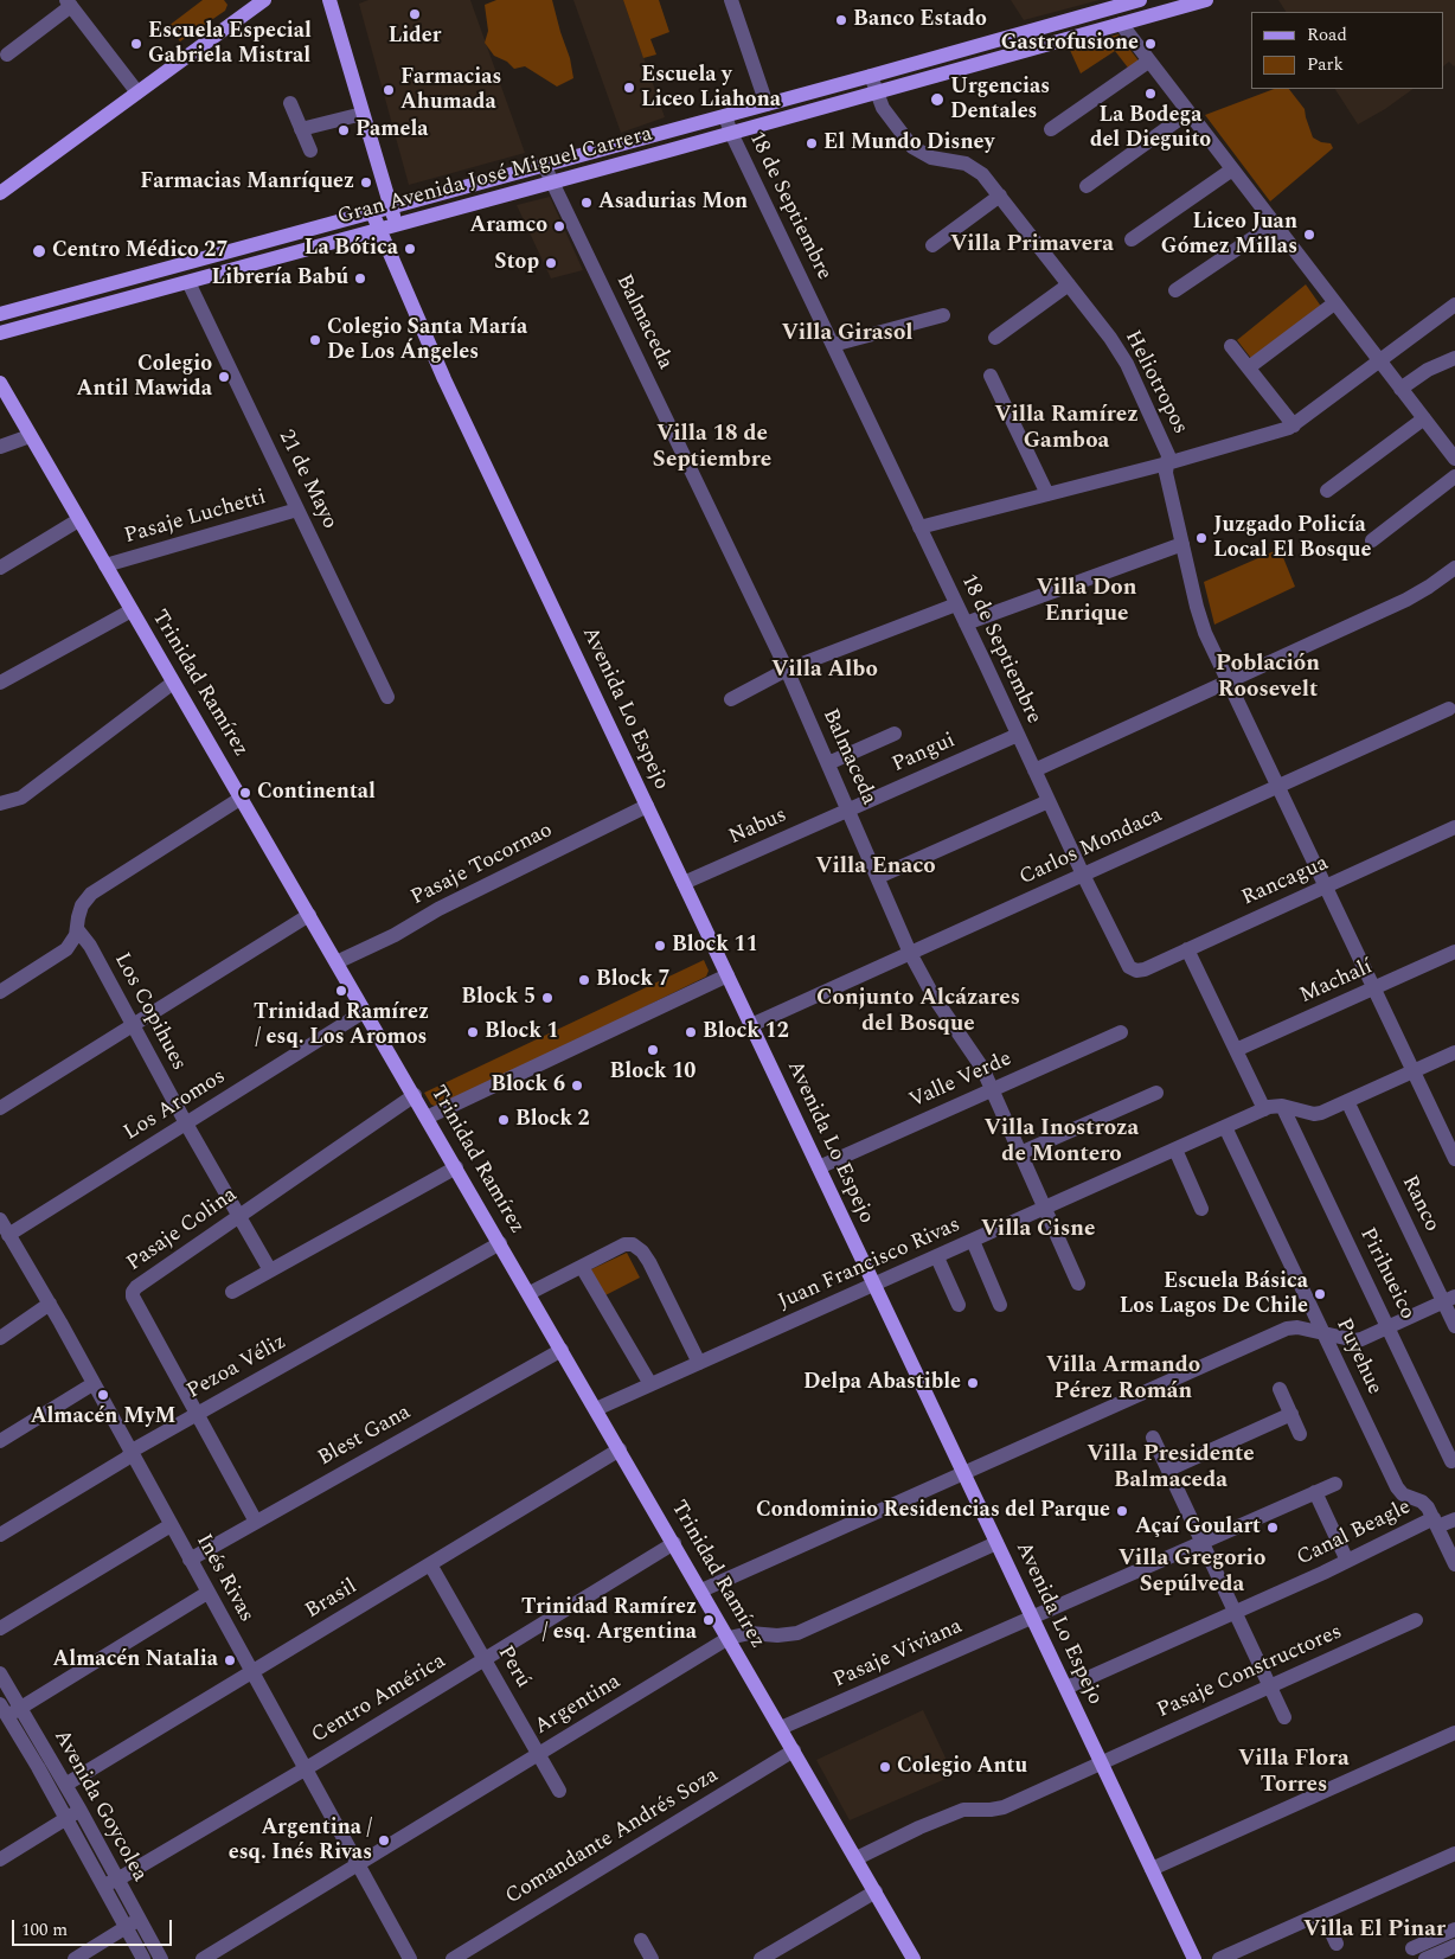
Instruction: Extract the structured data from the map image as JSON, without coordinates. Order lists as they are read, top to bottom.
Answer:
{
  "streets": {
    "main road": ["Gran Avenida José Miguel Carrera", "Trinidad Ramírez", "Avenida Lo Espejo"],
    "street": [
      "18 de Septiembre",
      "Balmaceda",
      "Heliotropos",
      "21 de Mayo",
      "Pasaje Luchetti",
      "Pangui",
      "Nabus",
      "Carlos Mondaca",
      "Pasaje Tocornao",
      "Rancagua",
      "Machalí",
      "Los Copihues",
      "Valle Verde",
      "Los Aromos",
      "Ranco",
      "Pasaje Colina",
      "Juan Francisco Rivas",
      "Pirihueico",
      "Puyehue",
      "Pezoa Véliz",
      "Blest Gana",
      "Canal Beagle",
      "Inés Rivas",
      "Brasil",
      "Pasaje Viviana",
      "Perú",
      "Pasaje Constructores",
      "Centro América",
      "Argentina",
      "Avenida Goycolea",
      "Comandante Andrés Soza"
    ]
  },
  "crossings": [
    ["Gran Avenida José Miguel Carrera", "18 de Septiembre"],
    ["Gran Avenida José Miguel Carrera", "Balmaceda"],
    ["Gran Avenida José Miguel Carrera", "Heliotropos"],
    ["Gran Avenida José Miguel Carrera", "21 de Mayo"],
    ["Gran Avenida José Miguel Carrera", "Avenida Lo Espejo"],
    ["18 de Septiembre", "Pangui"],
    ["18 de Septiembre", "Carlos Mondaca"],
    ["18 de Septiembre", "Rancagua"],
    ["Balmaceda", "Pangui"],
    ["Balmaceda", "Nabus"],
    ["Balmaceda", "Carlos Mondaca"],
    ["Balmaceda", "Valle Verde"],
    ["Balmaceda", "Juan Francisco Rivas"],
    ["Heliotropos", "Carlos Mondaca"],
    ["Heliotropos", "Rancagua"],
    ["Heliotropos", "Machalí"],
    ["Heliotropos", "Juan Francisco Rivas"],
    ["21 de Mayo", "Pasaje Luchetti"],
    ["Pasaje Luchetti", "Trinidad Ramírez"],
    ["Trinidad Ramírez", "Pasaje Tocornao"],
    ["Trinidad Ramírez", "Los Aromos"],
    ["Trinidad Ramírez", "Pasaje Colina"],
    ["Trinidad Ramírez", "Juan Francisco Rivas"],
    ["Trinidad Ramírez", "Pezoa Véliz"],
    ["Trinidad Ramírez", "Blest Gana"],
    ["Trinidad Ramírez", "Brasil"],
    ["Trinidad Ramírez", "Pasaje Viviana"],
    ["Trinidad Ramírez", "Pasaje Constructores"],
    ["Trinidad Ramírez", "Centro América"],
    ["Trinidad Ramírez", "Argentina"],
    ["Trinidad Ramírez", "Comandante Andrés Soza"],
    ["Avenida Lo Espejo", "Nabus"],
    ["Avenida Lo Espejo", "Carlos Mondaca"],
    ["Avenida Lo Espejo", "Pasaje Tocornao"],
    ["Avenida Lo Espejo", "Valle Verde"],
    ["Avenida Lo Espejo", "Juan Francisco Rivas"],
    ["Avenida Lo Espejo", "Canal Beagle"],
    ["Avenida Lo Espejo", "Pasaje Viviana"],
    ["Avenida Lo Espejo", "Pasaje Constructores"],
    ["Avenida Lo Espejo", "Argentina"],
    ["Pangui", "Nabus"],
    ["Los Copihues", "Los Aromos"],
    ["Los Copihues", "Pasaje Colina"],
    ["Los Aromos", "Inés Rivas"],
    ["Ranco", "Juan Francisco Rivas"],
    ["Pasaje Colina", "Pezoa Véliz"],
    ["Pasaje Colina", "Blest Gana"],
    ["Juan Francisco Rivas", "Pirihueico"],
    ["Juan Francisco Rivas", "Puyehue"],
    ["Puyehue", "Canal Beagle"],
    ["Pezoa Véliz", "Inés Rivas"],
    ["Blest Gana", "Inés Rivas"],
    ["Inés Rivas", "Brasil"],
    ["Inés Rivas", "Centro América"],
    ["Inés Rivas", "Argentina"],
    ["Brasil", "Perú"],
    ["Brasil", "Avenida Goycolea"],
    ["Perú", "Centro América"],
    ["Perú", "Argentina"],
    ["Centro América", "Avenida Goycolea"]
  ],
  "districts": [
    "Villa Primavera",
    "Villa Girasol",
    "Villa Ramírez Gamboa",
    "Villa 18 de Septiembre",
    "Villa Don Enrique",
    "Población Roosevelt",
    "Villa Albo",
    "Villa Enaco",
    "Conjunto Alcázares del Bosque",
    "Villa Inostroza de Montero",
    "Villa Cisne",
    "Villa Armando Pérez Román",
    "Villa Presidente Balmaceda",
    "Villa Gregorio Sepúlveda",
    "Villa Flora Torres",
    "Villa El Pinar"
  ],
  "places": [
    "Lider",
    "Banco Estado",
    "Escuela Especial Gabriela Mistral",
    "Gastrofusione",
    "Escuela y Liceo Liahona",
    "Farmacias Ahumada",
    "La Bodega del Dieguito",
    "Urgencias Dentales",
    "Pamela",
    "El Mundo Disney",
    "Farmacias Manríquez",
    "Asadurias Mon",
    "Aramco",
    "Liceo Juan Gómez Millas",
    "La Bótica",
    "Centro Médico 27",
    "Stop",
    "Librería Babú",
    "Colegio Santa María De Los Ángeles",
    "Colegio Antil Mawida",
    "Juzgado Policía Local El Bosque",
    "Continental",
    "Block 11",
    "Block 7",
    "Trinidad Ramírez / esq. Los Aromos",
    "Block 5",
    "Block 1",
    "Block 12",
    "Block 10",
    "Block 6",
    "Block 2",
    "Escuela Básica Los Lagos De Chile",
    "Delpa Abastible",
    "Almacén MyM",
    "Condominio Residencias del Parque",
    "Açaí Goulart",
    "Trinidad Ramírez / esq. Argentina",
    "Almacén Natalia",
    "Colegio Antu",
    "Argentina / esq. Inés Rivas"
  ],
  "legend": ["Road", "Park"],
  "scale_bar": "100 m"
}
